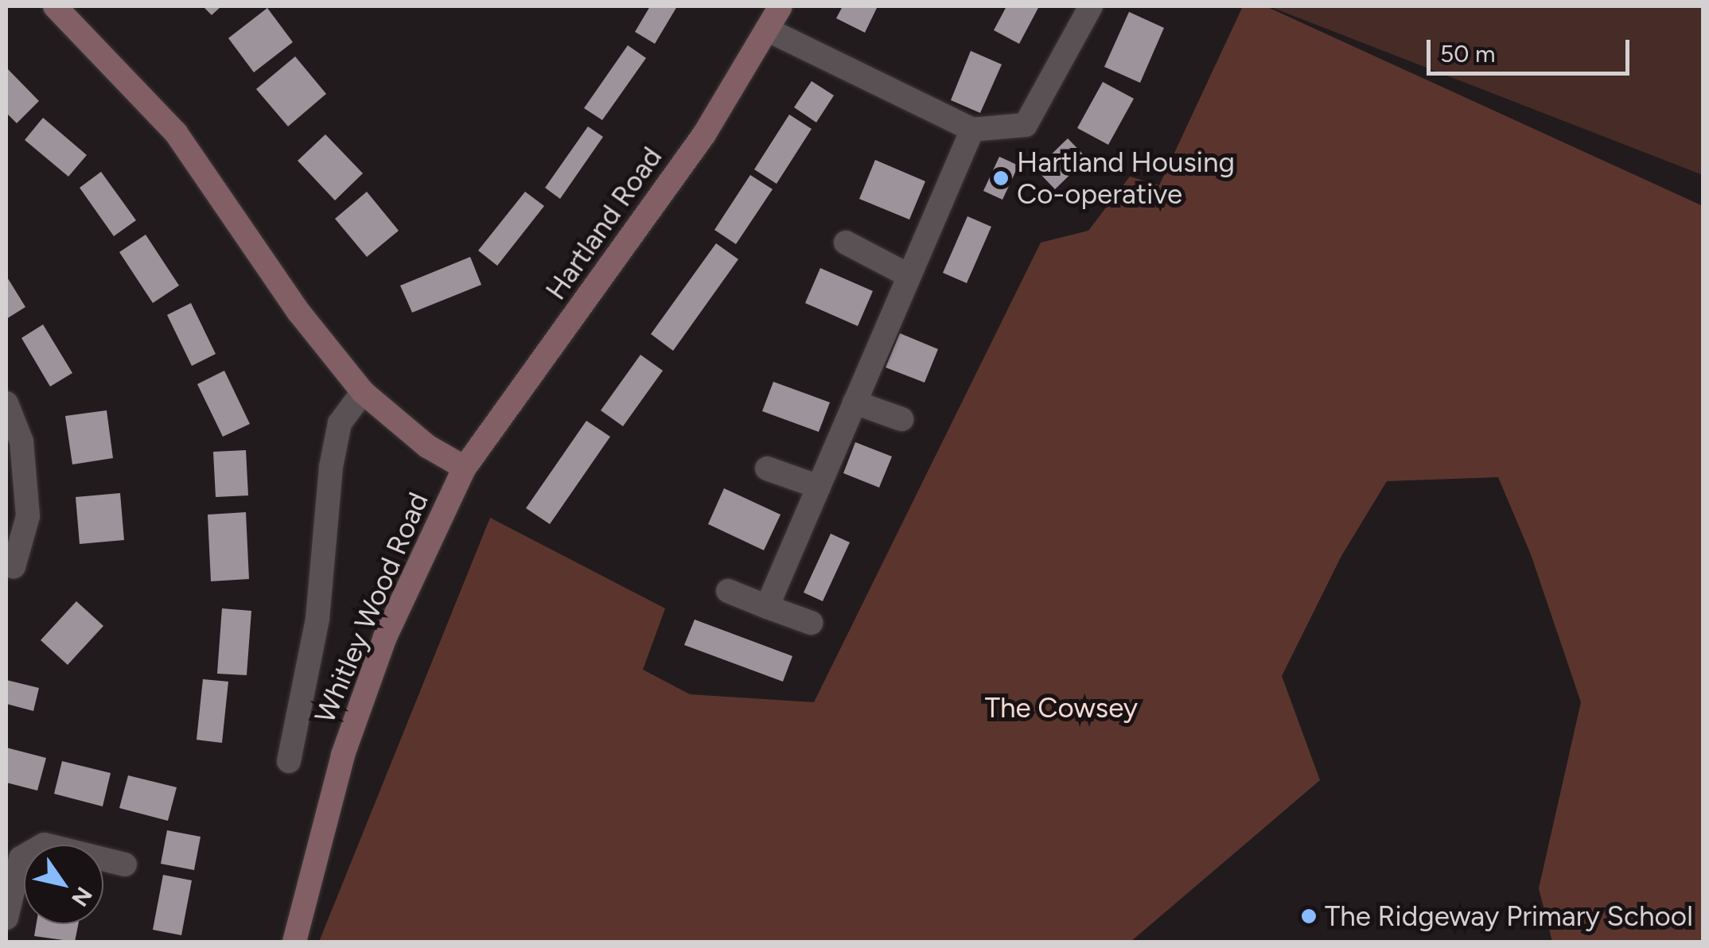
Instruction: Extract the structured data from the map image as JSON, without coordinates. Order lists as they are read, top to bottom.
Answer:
{
  "streets": {
    "street": ["Hartland Road", "Whitley Wood Road"]
  },
  "crossings": [
    ["Hartland Road", "Whitley Wood Road"]
  ],
  "parks": ["The Cowsey"],
  "places": ["Hartland Housing Co-operative", "The Ridgeway Primary School"],
  "scale_bar": "50 m",
  "north": "bottom right"
}
